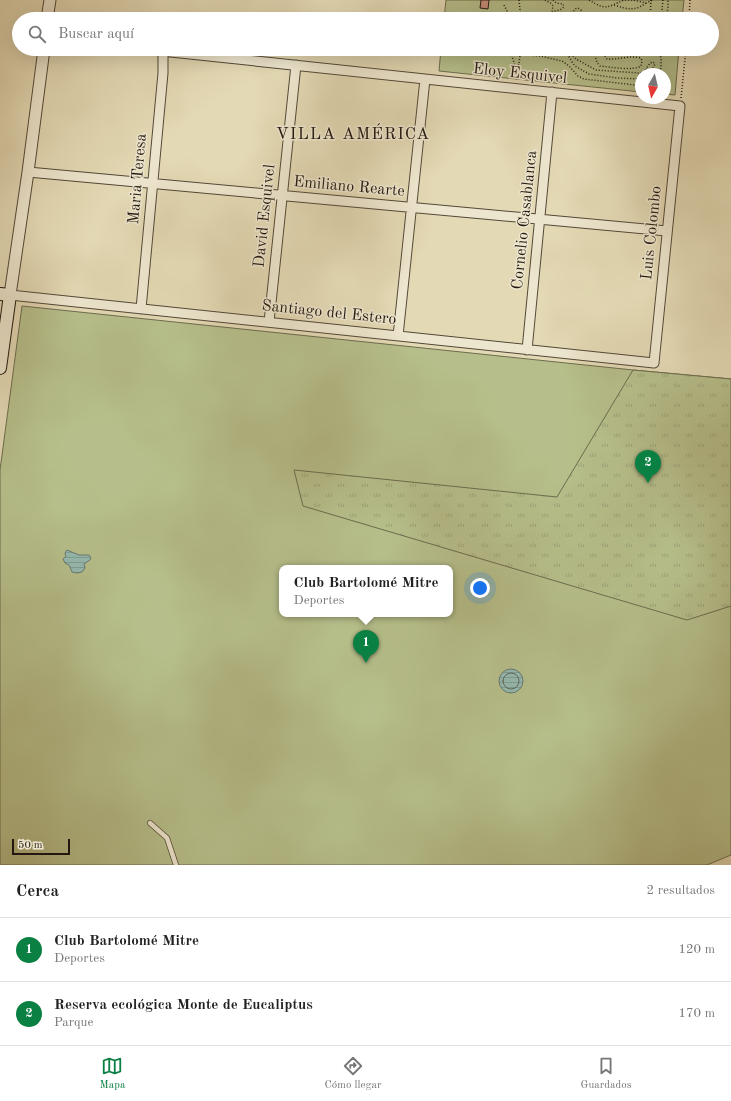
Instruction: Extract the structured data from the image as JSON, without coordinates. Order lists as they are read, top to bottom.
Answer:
{
  "streets": {
    "street": [
      "Eloy Esquivel",
      "Maria Teresa",
      "Emiliano Rearte",
      "David Esquivel",
      "Cornelio Casablanca",
      "Luis Colombo",
      "Santiago del Estero"
    ]
  },
  "crossings": [
    ["Eloy Esquivel", "David Esquivel"],
    ["Eloy Esquivel", "Cornelio Casablanca"],
    ["Eloy Esquivel", "Luis Colombo"],
    ["Maria Teresa", "Emiliano Rearte"],
    ["Maria Teresa", "Santiago del Estero"],
    ["Emiliano Rearte", "David Esquivel"],
    ["Emiliano Rearte", "Cornelio Casablanca"],
    ["Emiliano Rearte", "Luis Colombo"],
    ["David Esquivel", "Santiago del Estero"],
    ["Cornelio Casablanca", "Santiago del Estero"],
    ["Luis Colombo", "Santiago del Estero"]
  ],
  "districts": ["VILLA AMÉRICA"],
  "scale_bar": "50 m",
  "north": "bottom",
  "page": {
    "search": "Buscar aquí",
    "pins": ["2", "1"],
    "popup": ["Club Bartolomé Mitre", "Deportes"],
    "scale": "50 m",
    "heading": ["Cerca", "2 resultados"],
    "list": [
      {
        "mark": "1",
        "name": "Club Bartolomé Mitre",
        "note": "Deportes",
        "value": "120 m"
      },
      {
        "mark": "2",
        "name": "Reserva ecológica Monte de Eucaliptus",
        "note": "Parque",
        "value": "170 m"
      }
    ],
    "nav": ["Mapa", "Cómo llegar", "Guardados"]
  }
}
